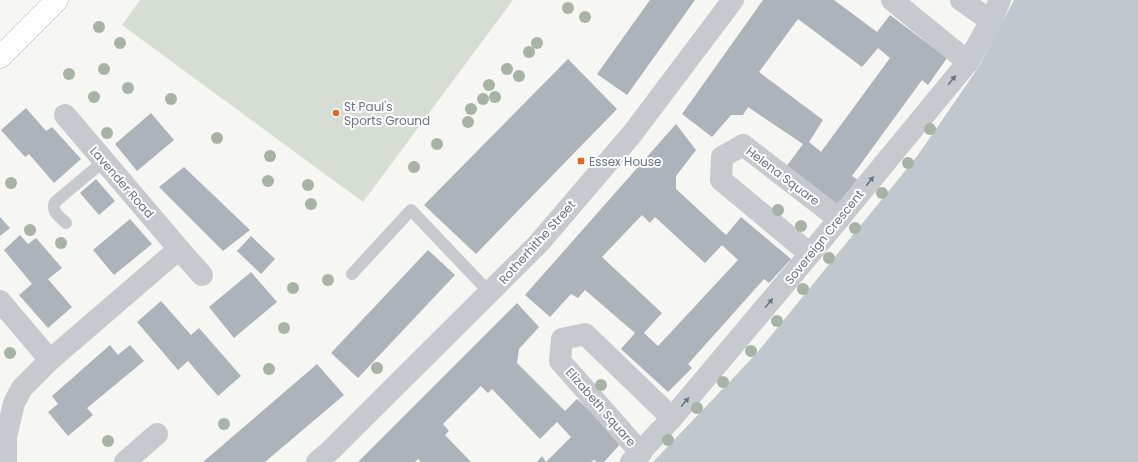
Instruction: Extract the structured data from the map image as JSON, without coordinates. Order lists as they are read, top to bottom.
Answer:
{
  "streets": {
    "street": [
      "Helena Square",
      "Lavender Road",
      "Sovereign Crescent",
      "Rotherhithe Street",
      "Elizabeth Square"
    ]
  },
  "crossings": [
    ["Helena Square", "Sovereign Crescent"],
    ["Sovereign Crescent", "Elizabeth Square"]
  ],
  "one_way": ["Sovereign Crescent"],
  "places": {
    "other": ["St Paul's Sports Ground"],
    "transit": ["Essex House"]
  }
}
